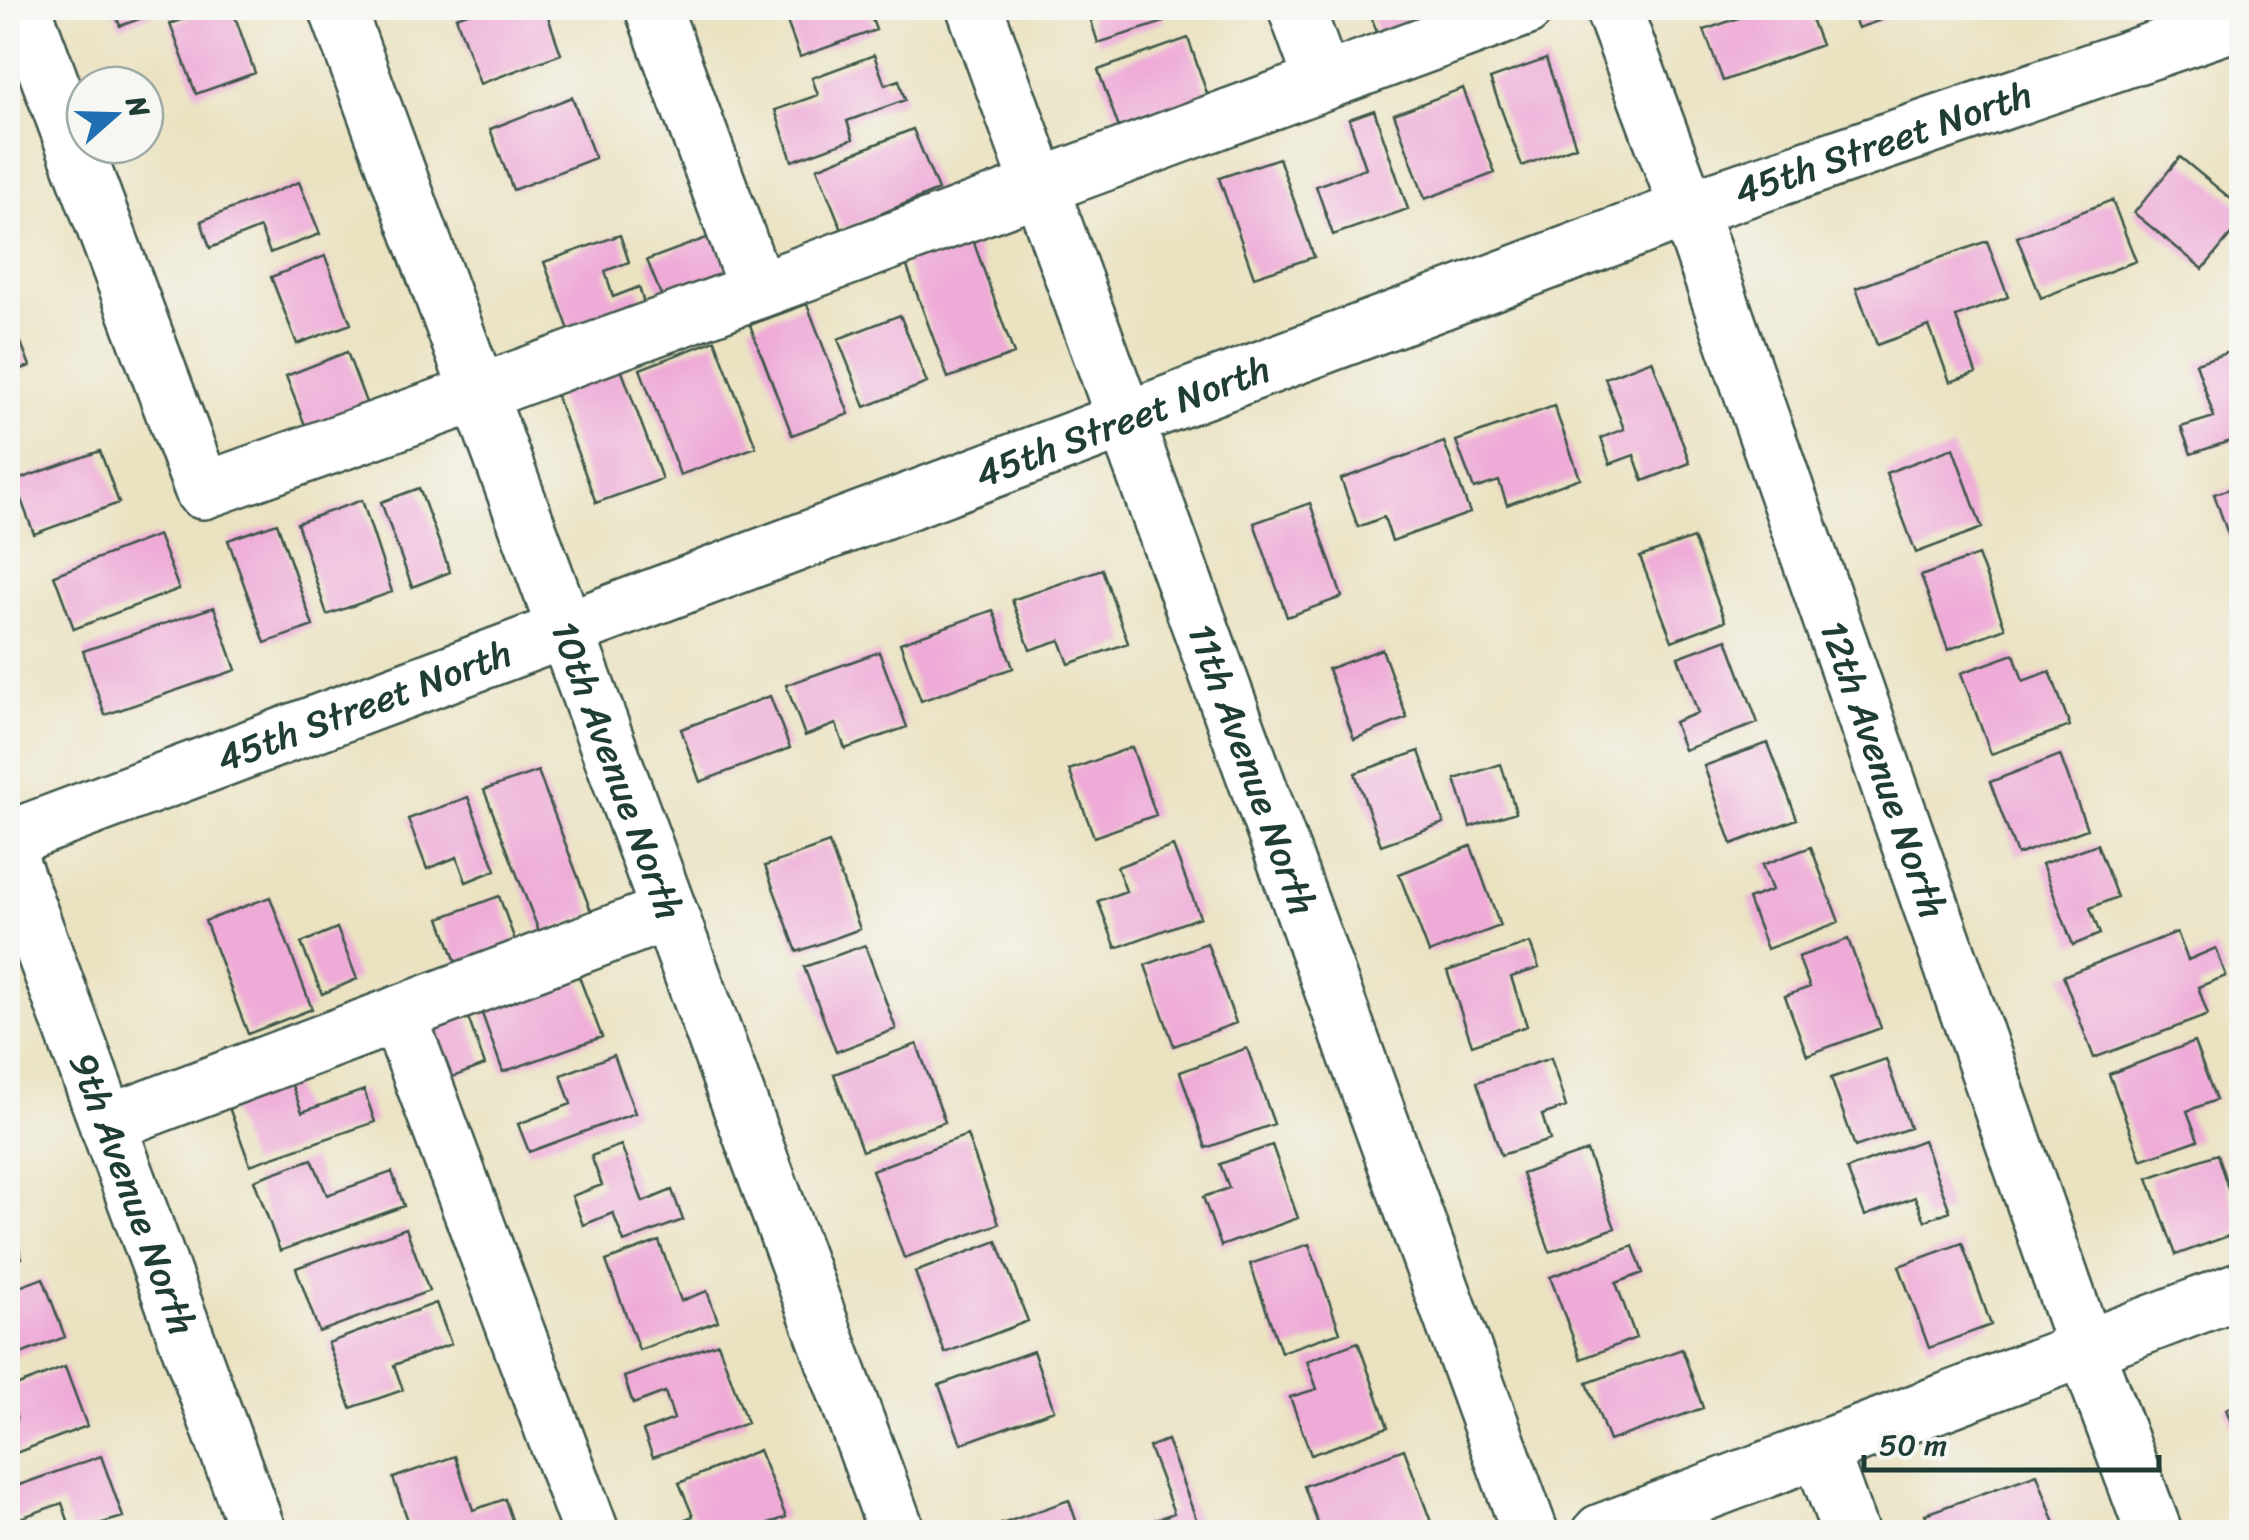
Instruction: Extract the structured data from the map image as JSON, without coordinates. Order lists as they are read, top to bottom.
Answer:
{
  "streets": {
    "street": [
      "45th Street North",
      "11th Avenue North",
      "10th Avenue North",
      "12th Avenue North",
      "9th Avenue North"
    ]
  },
  "crossings": [
    ["45th Street North", "11th Avenue North"],
    ["45th Street North", "10th Avenue North"],
    ["45th Street North", "12th Avenue North"],
    ["45th Street North", "9th Avenue North"]
  ],
  "scale_bar": "50 m",
  "north": "right"
}
